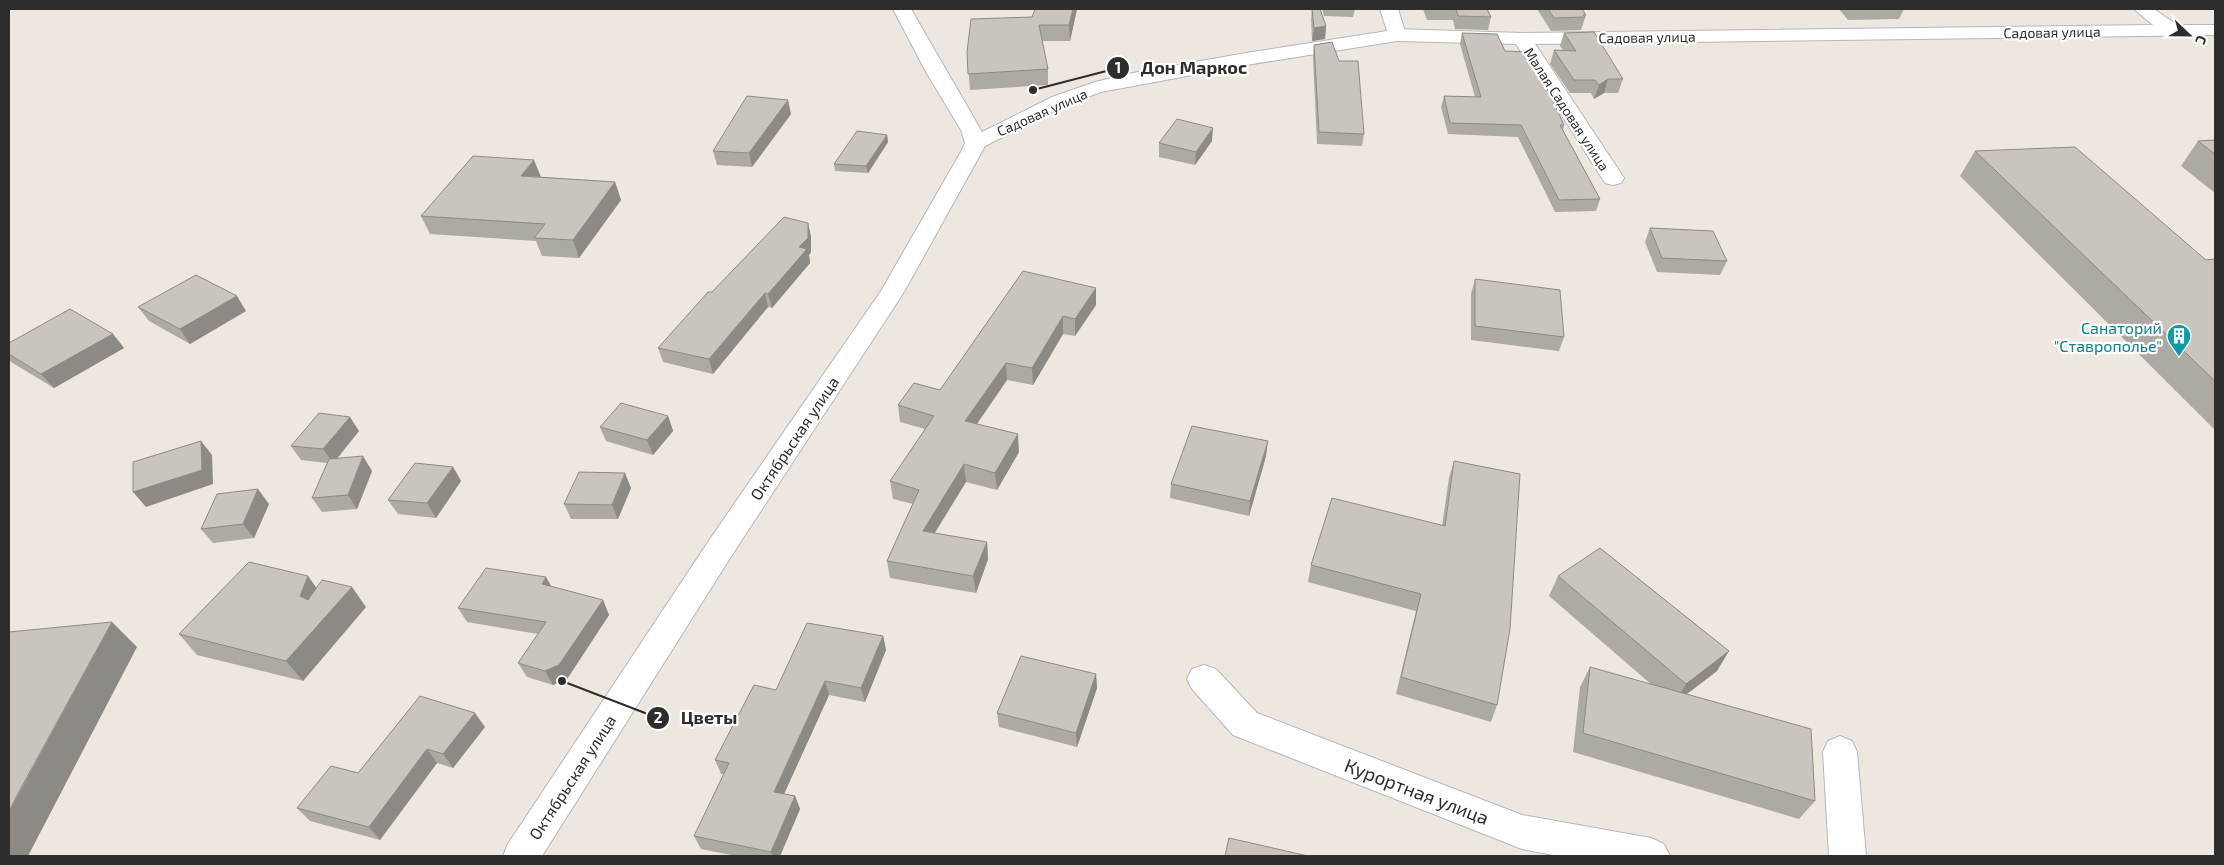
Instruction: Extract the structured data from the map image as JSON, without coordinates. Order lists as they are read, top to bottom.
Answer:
{
  "streets": {
    "street": [
      "Садовая улица",
      "Малая Садовая улица",
      "Октябрьская улица",
      "Курортная улица"
    ]
  },
  "crossings": [
    ["Садовая улица", "Малая Садовая улица"],
    ["Садовая улица", "Октябрьская улица"]
  ],
  "places": {
    "other": ["Дон Маркос", "Цветы"],
    "building": ["Санаторий \"Ставрополье\""]
  },
  "north": "right"
}
